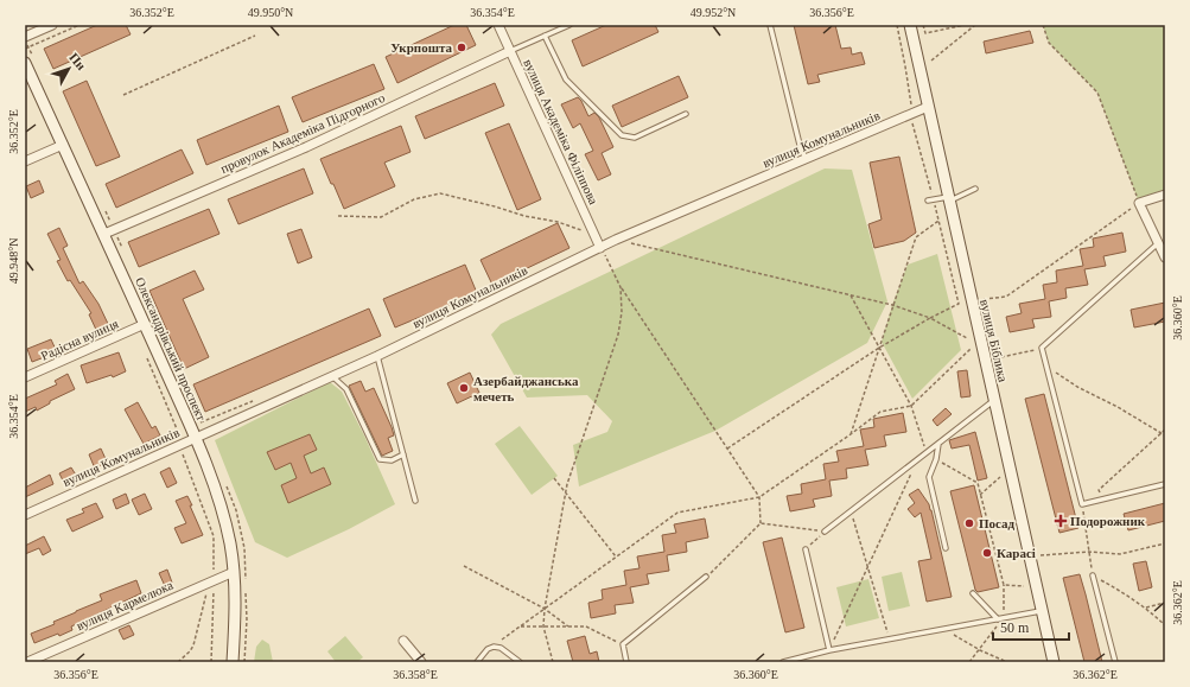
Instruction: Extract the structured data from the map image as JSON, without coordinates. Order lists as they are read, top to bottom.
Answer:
{
  "streets": {
    "street": [
      "вулиця Академіка Філіппова",
      "провулок Академіка Підгорного",
      "вулиця Комунальників",
      "Радісна вулиця",
      "вулиця Біблика",
      "Олександрівський проспект",
      "вулиця Кармелюка"
    ]
  },
  "crossings": [
    ["вулиця Академіка Філіппова", "провулок Академіка Підгорного"],
    ["вулиця Академіка Філіппова", "вулиця Комунальників"],
    ["провулок Академіка Підгорного", "Олександрівський проспект"],
    ["вулиця Комунальників", "вулиця Біблика"],
    ["вулиця Комунальників", "Олександрівський проспект"],
    ["Радісна вулиця", "Олександрівський проспект"],
    ["Олександрівський проспект", "вулиця Кармелюка"]
  ],
  "places": {
    "other": [
      "Укрпошта",
      "Азербайджанська мечеть",
      "Посад",
      "Карасі"
    ],
    "health": ["Подорожник"]
  },
  "scale_bar": "50 m",
  "north": "top right",
  "coordinates": [
    "36.352°E",
    "49.950°N",
    "36.354°E",
    "49.952°N",
    "36.356°E",
    "49.948°N",
    "36.360°E",
    "36.362°E",
    "36.358°E"
  ]
}
